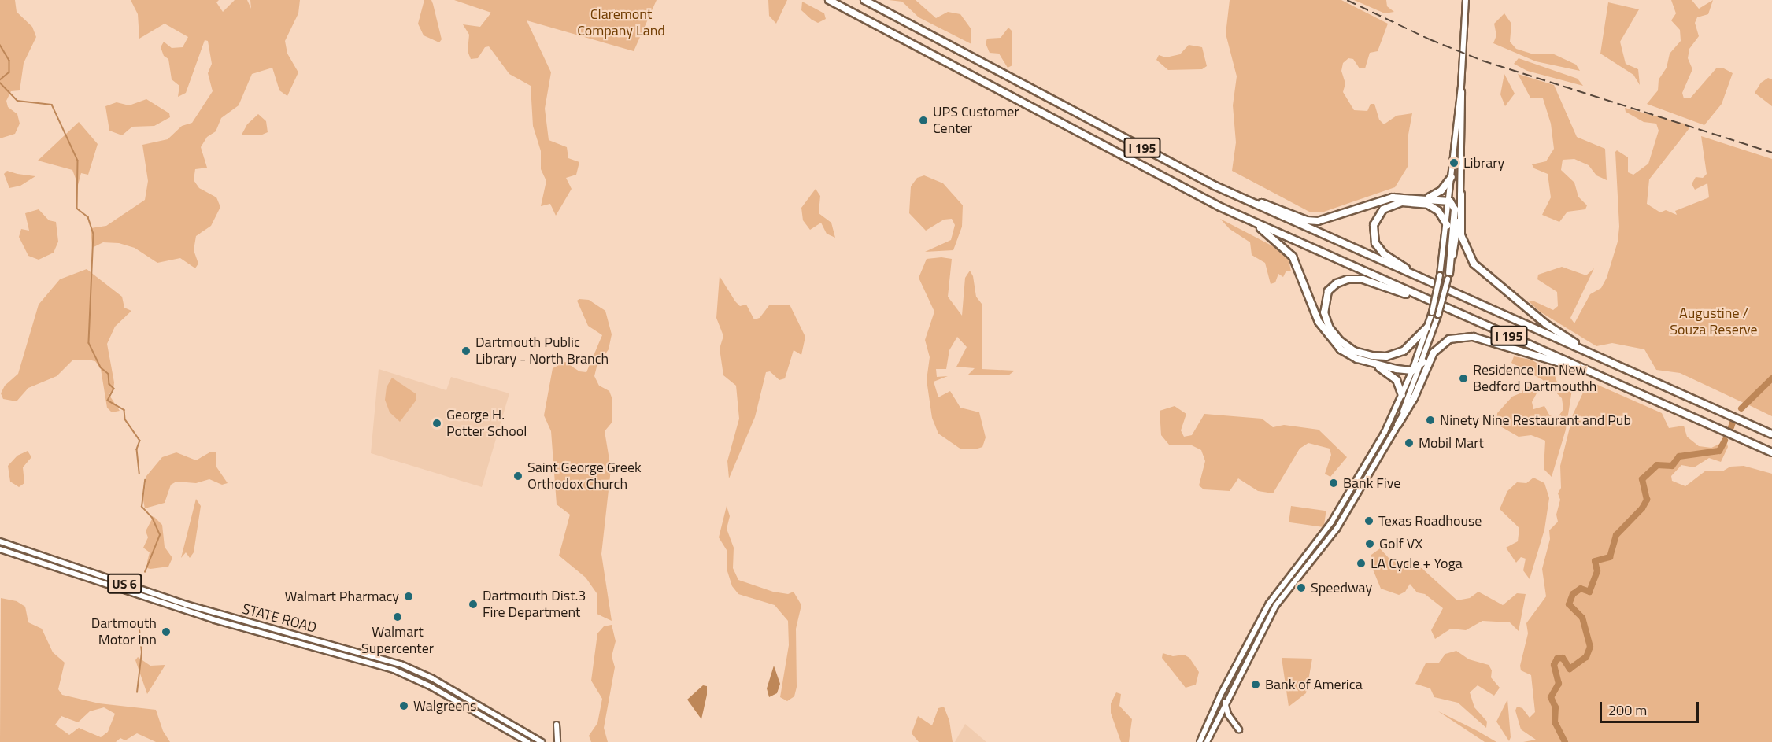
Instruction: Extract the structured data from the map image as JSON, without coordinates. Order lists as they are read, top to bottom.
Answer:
{
  "streets": {
    "highway": ["I 195"],
    "main road": ["US 6", "STATE ROAD"]
  },
  "parks": ["Claremont Company Land", "Augustine / Souza Reserve"],
  "places": [
    "UPS Customer Center",
    "Library",
    "Dartmouth Public Library - North Branch",
    "Residence Inn New Bedford Dartmouthh",
    "Ninety Nine Restaurant and Pub",
    "George H. Potter School",
    "Mobil Mart",
    "Saint George Greek Orthodox Church",
    "Bank Five",
    "Texas Roadhouse",
    "Golf VX",
    "LA Cycle + Yoga",
    "Speedway",
    "Walmart Pharmacy",
    "Dartmouth Dist.3 Fire Department",
    "Walmart Supercenter",
    "Dartmouth Motor Inn",
    "Bank of America",
    "Walgreens"
  ],
  "scale_bar": "200 m"
}
